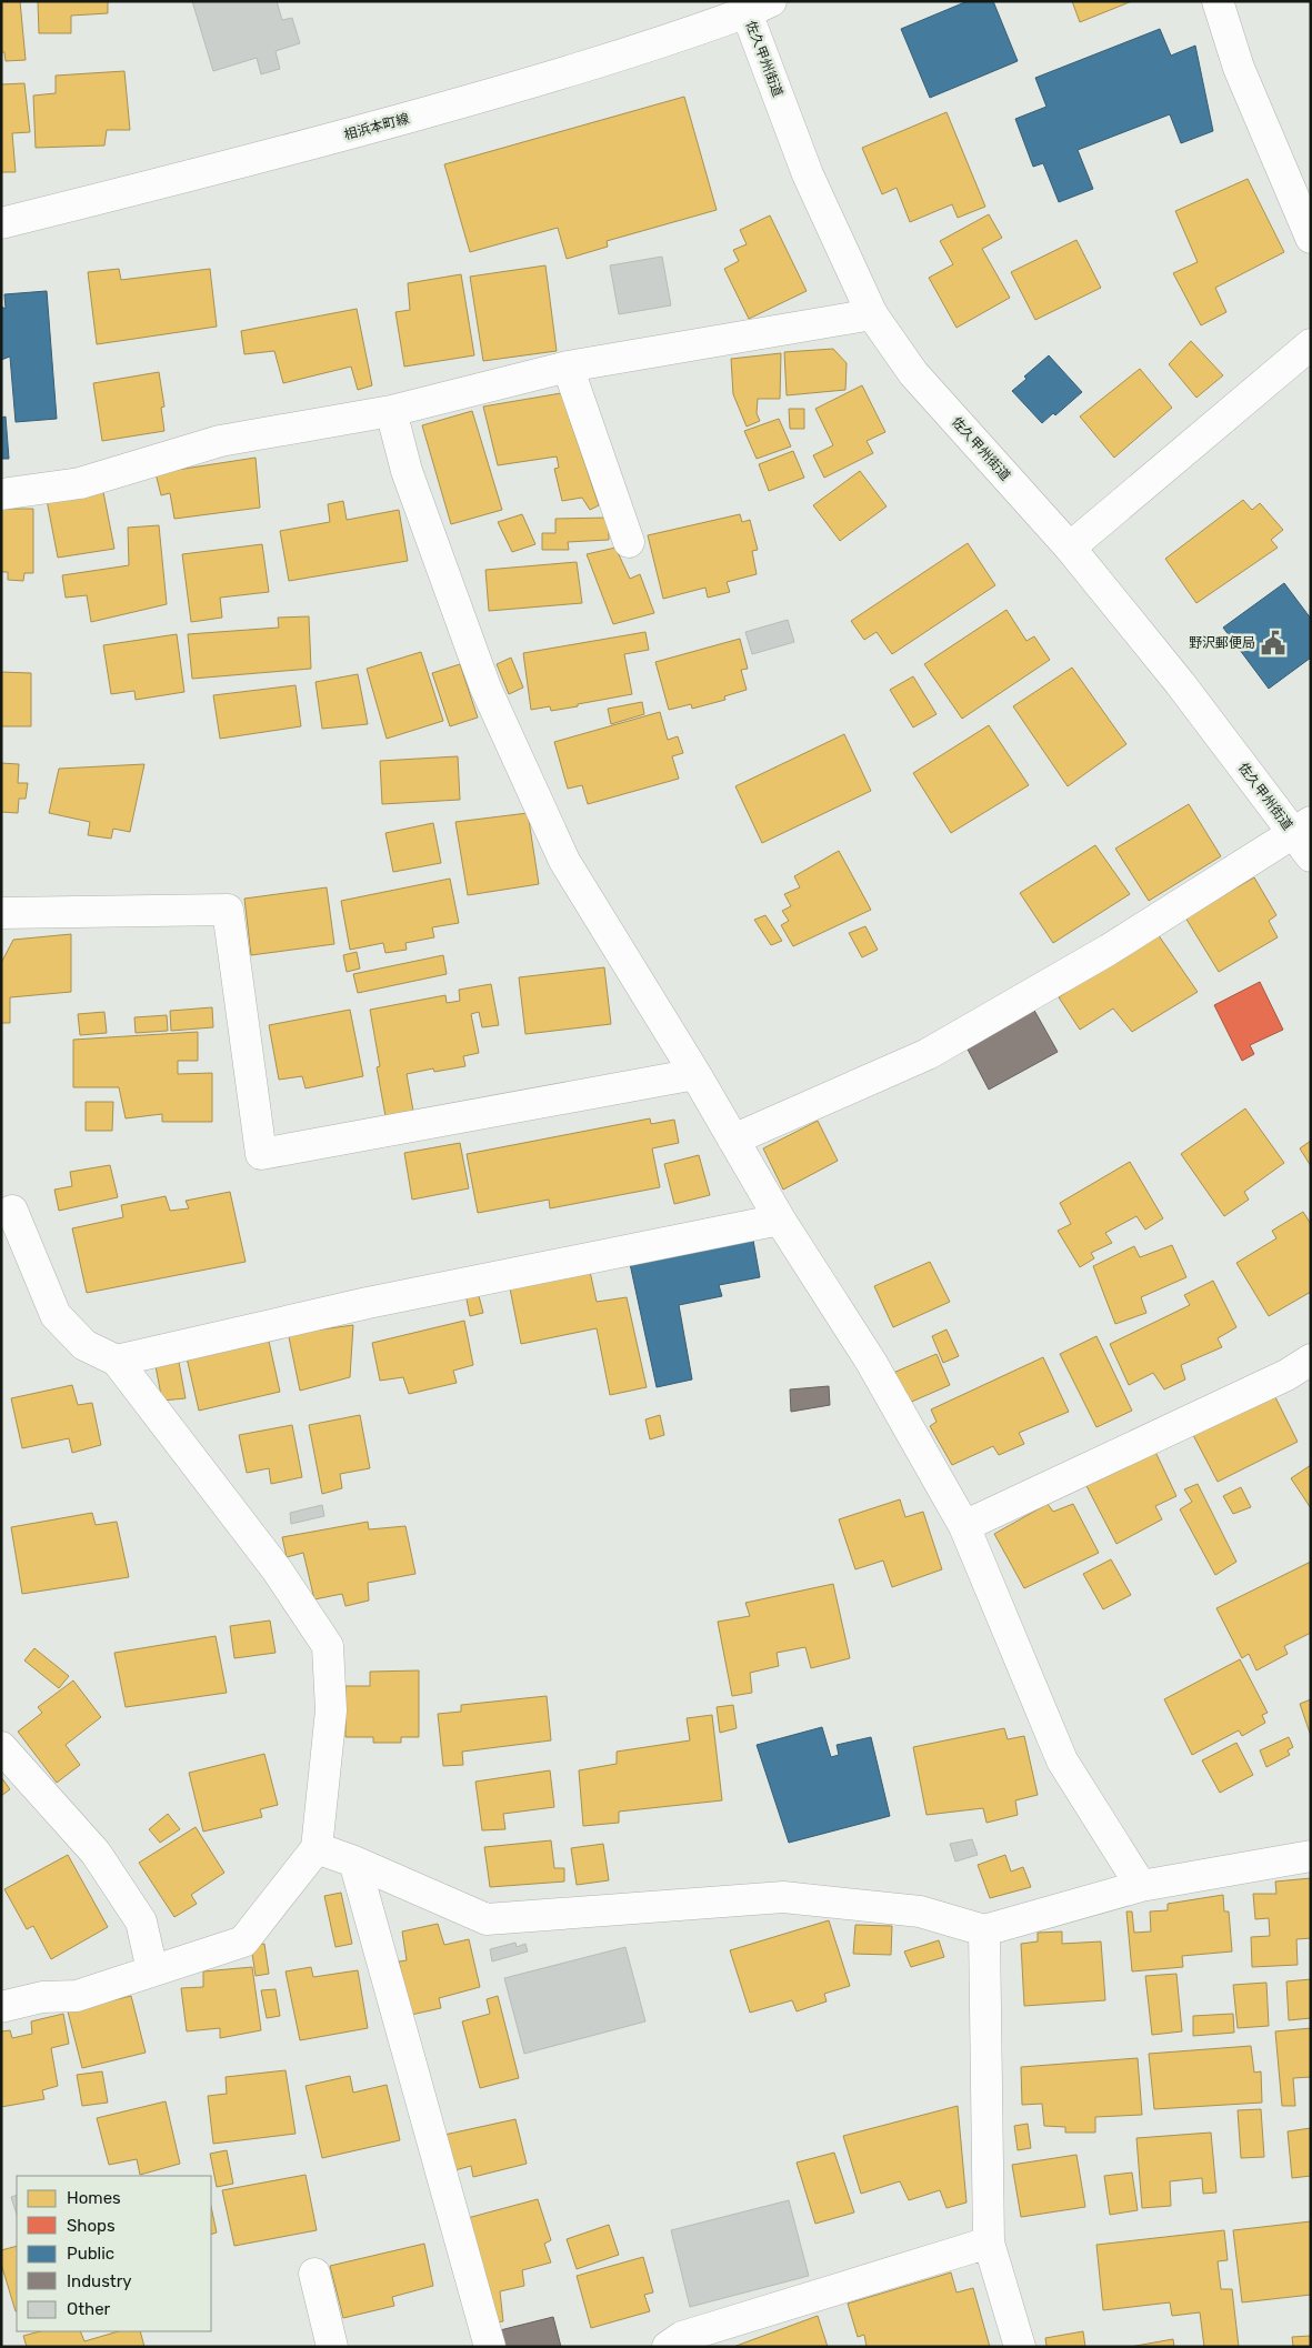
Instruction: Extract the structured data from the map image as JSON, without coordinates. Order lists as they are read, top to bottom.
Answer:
{
  "streets": {
    "street": ["佐久甲州街道", "相浜本町線"]
  },
  "crossings": [
    ["佐久甲州街道", "相浜本町線"]
  ],
  "places": {
    "public building": ["野沢郵便局"]
  },
  "legend": [
    "Homes",
    "Shops",
    "Public",
    "Industry",
    "Other"
  ]
}
